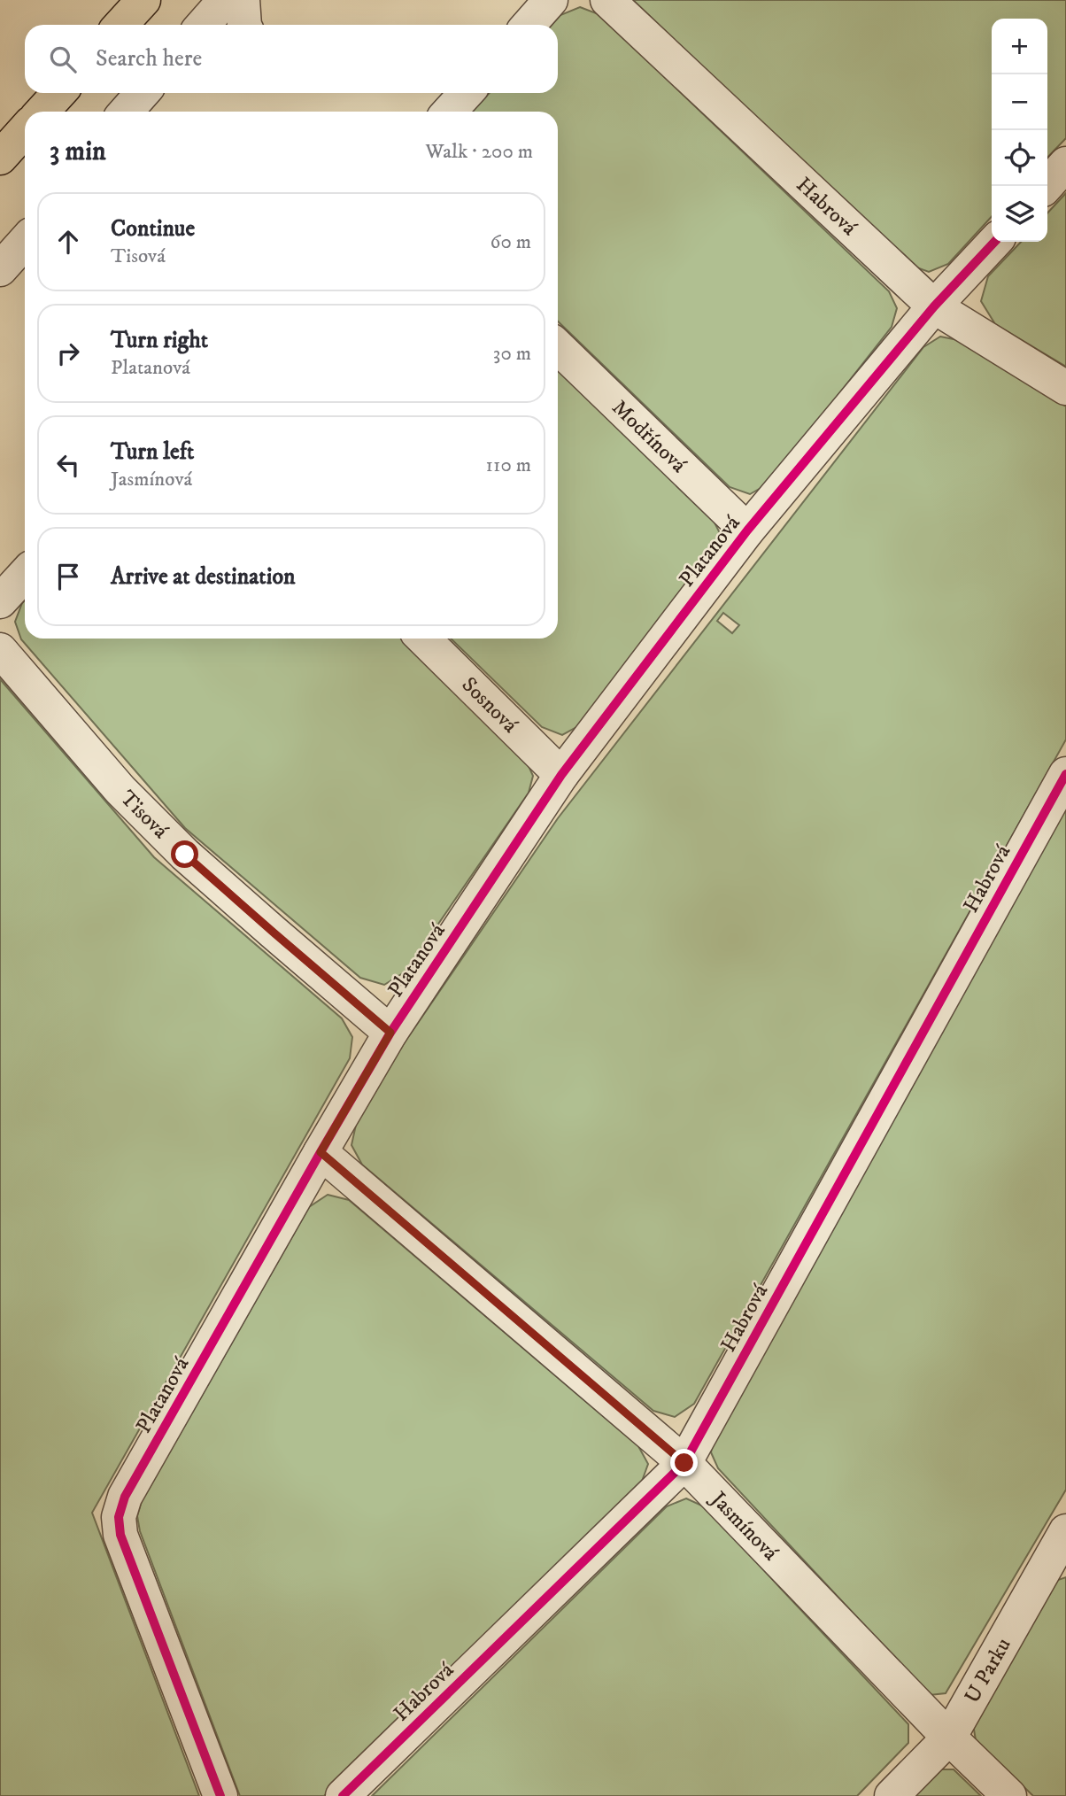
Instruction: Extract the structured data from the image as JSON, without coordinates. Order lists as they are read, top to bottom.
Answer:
{
  "streets": {
    "street": [
      "Habrová",
      "Modřínová",
      "Platanová",
      "Sosnová",
      "Tisová",
      "Jasmínová",
      "U Parku"
    ]
  },
  "crossings": [
    ["Habrová", "Platanová"],
    ["Habrová", "Jasmínová"],
    ["Modřínová", "Platanová"],
    ["Platanová", "Sosnová"],
    ["Platanová", "Tisová"],
    ["Platanová", "Jasmínová"],
    ["Jasmínová", "U Parku"]
  ],
  "page": {
    "map_buttons": ["+", "−"],
    "search": "Search here",
    "heading": ["3 min", "Walk · 200 m"],
    "list": [
      ["Continue", "Tisová", "60 m"],
      ["Turn right", "Platanová", "30 m"],
      ["Turn left", "Jasmínová", "110 m"],
      "Arrive at destination"
    ]
  }
}
